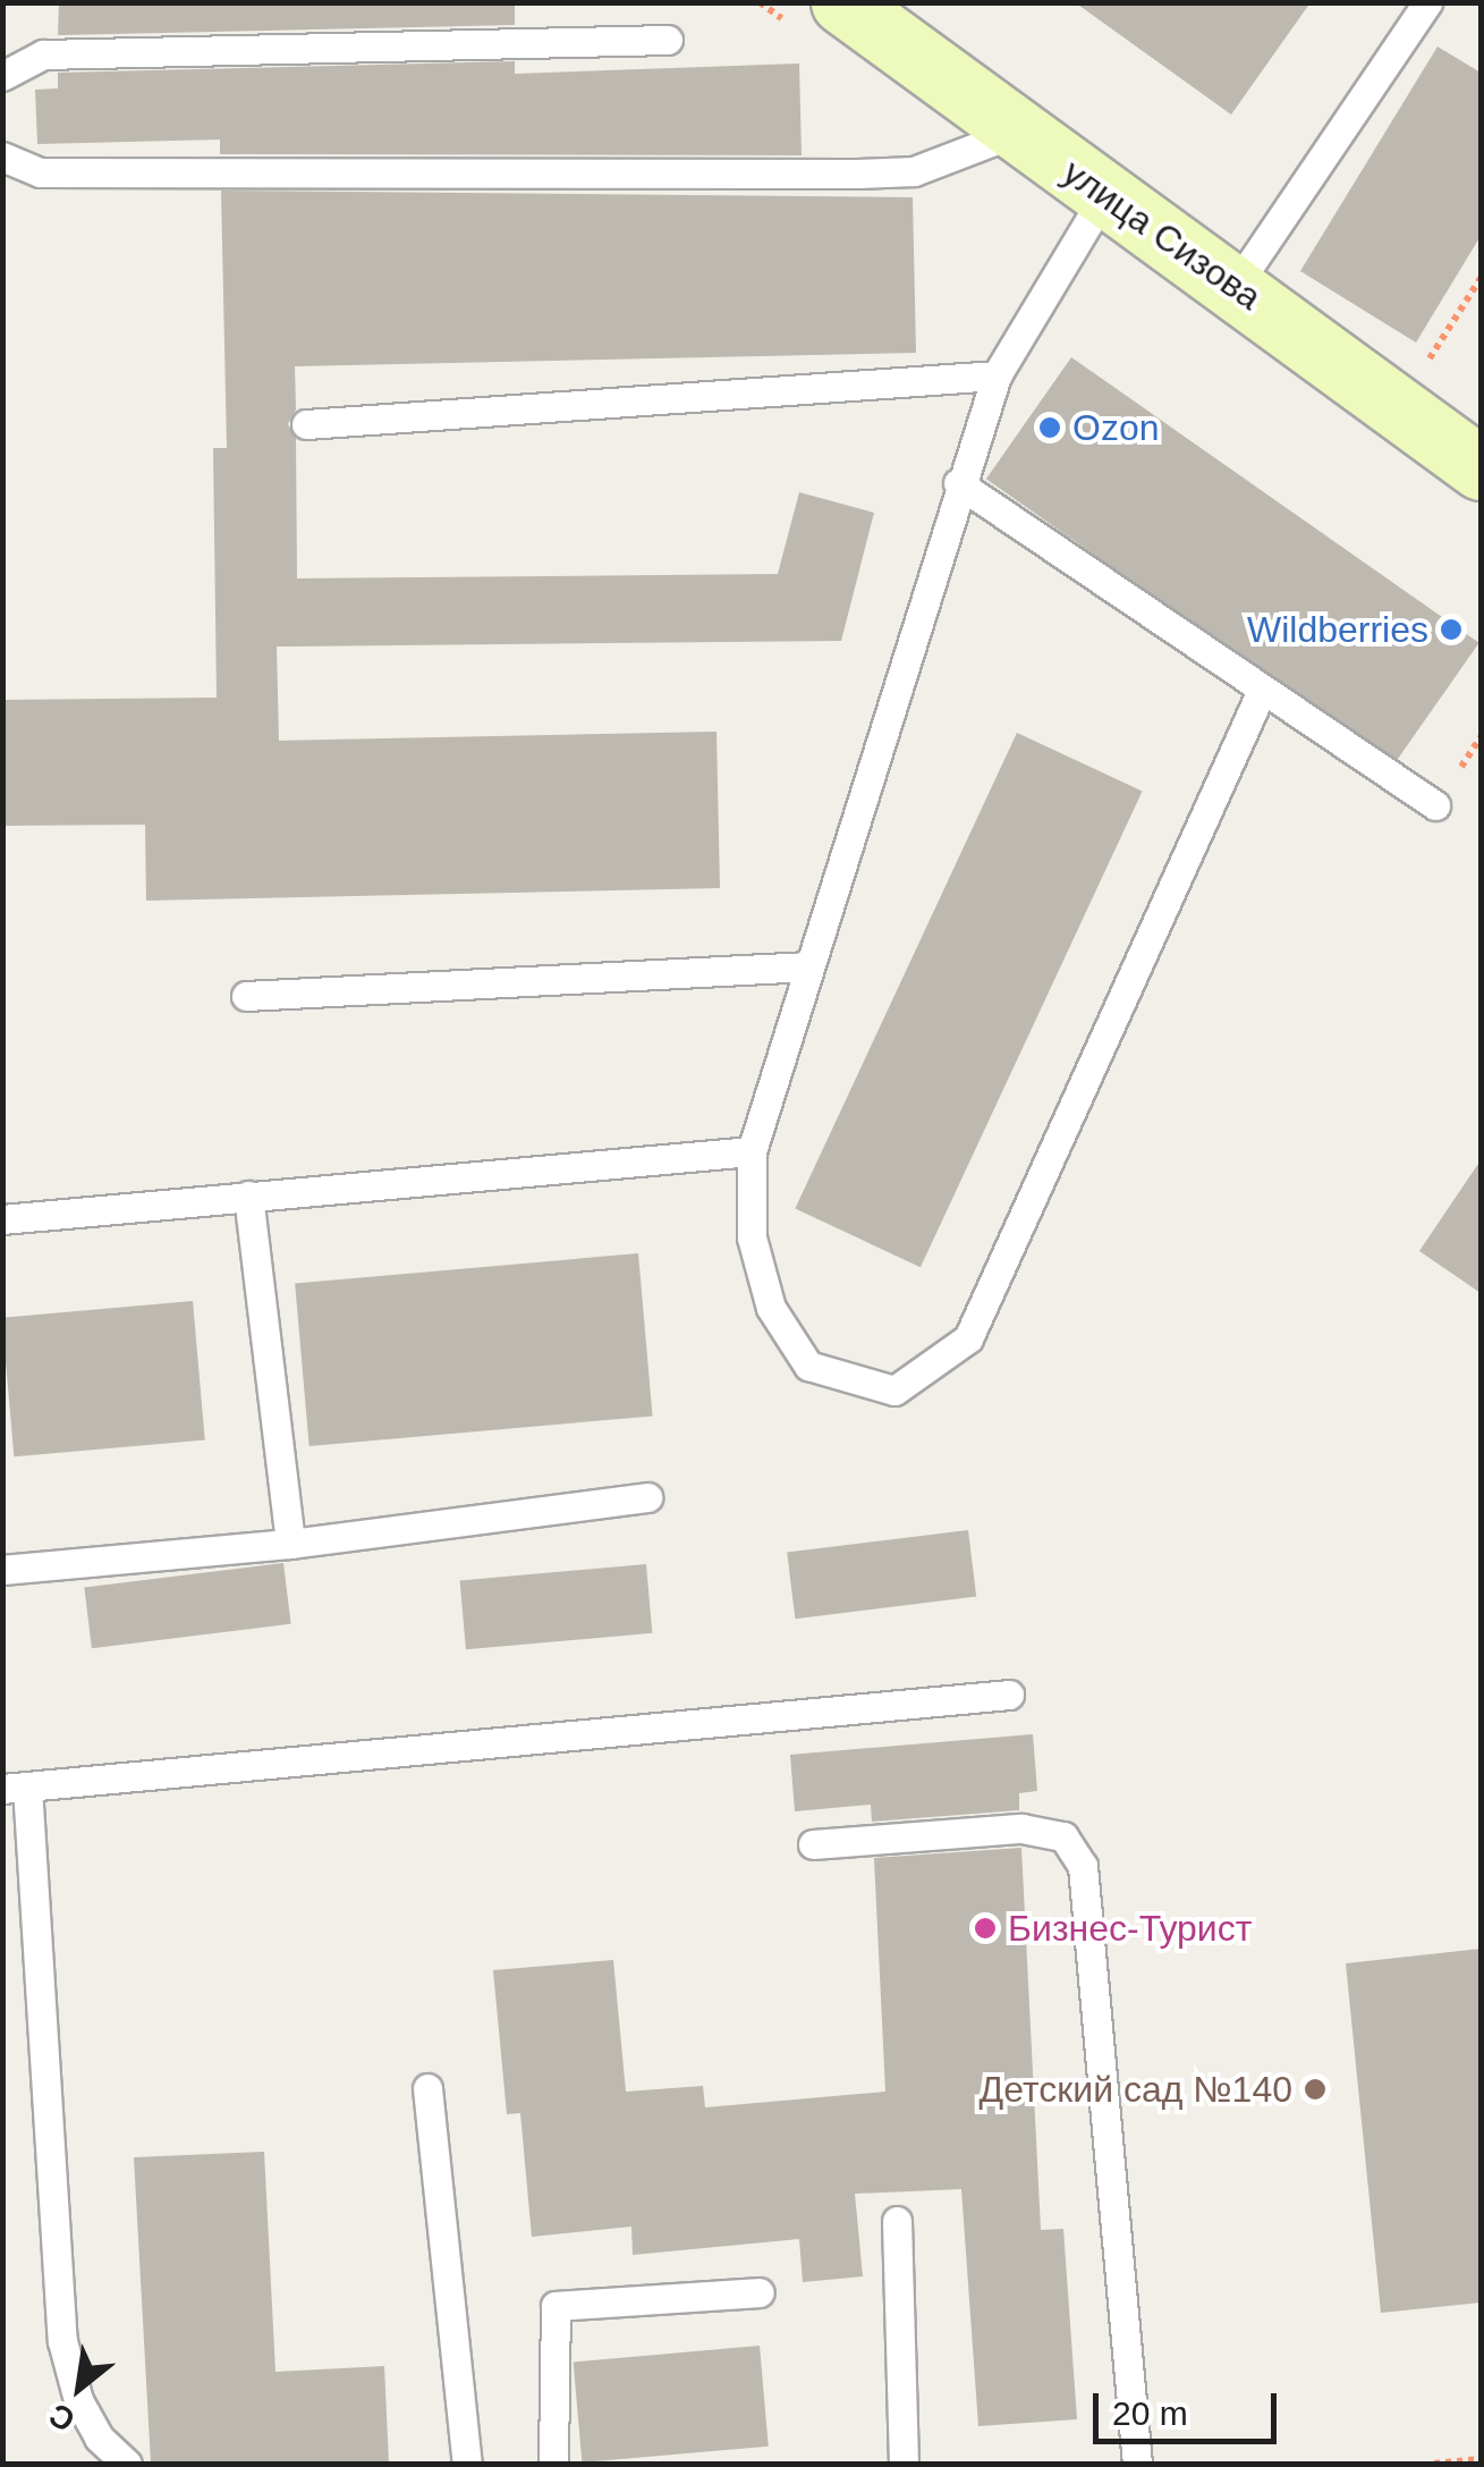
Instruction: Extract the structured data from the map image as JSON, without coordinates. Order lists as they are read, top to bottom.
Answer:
{
  "streets": {
    "main road": ["улица Сизова"]
  },
  "places": [
    "Ozon",
    "Wildberries",
    "Бизнес-Турист",
    "Детский сад №140"
  ],
  "scale_bar": "20 m",
  "north": "bottom left"
}
